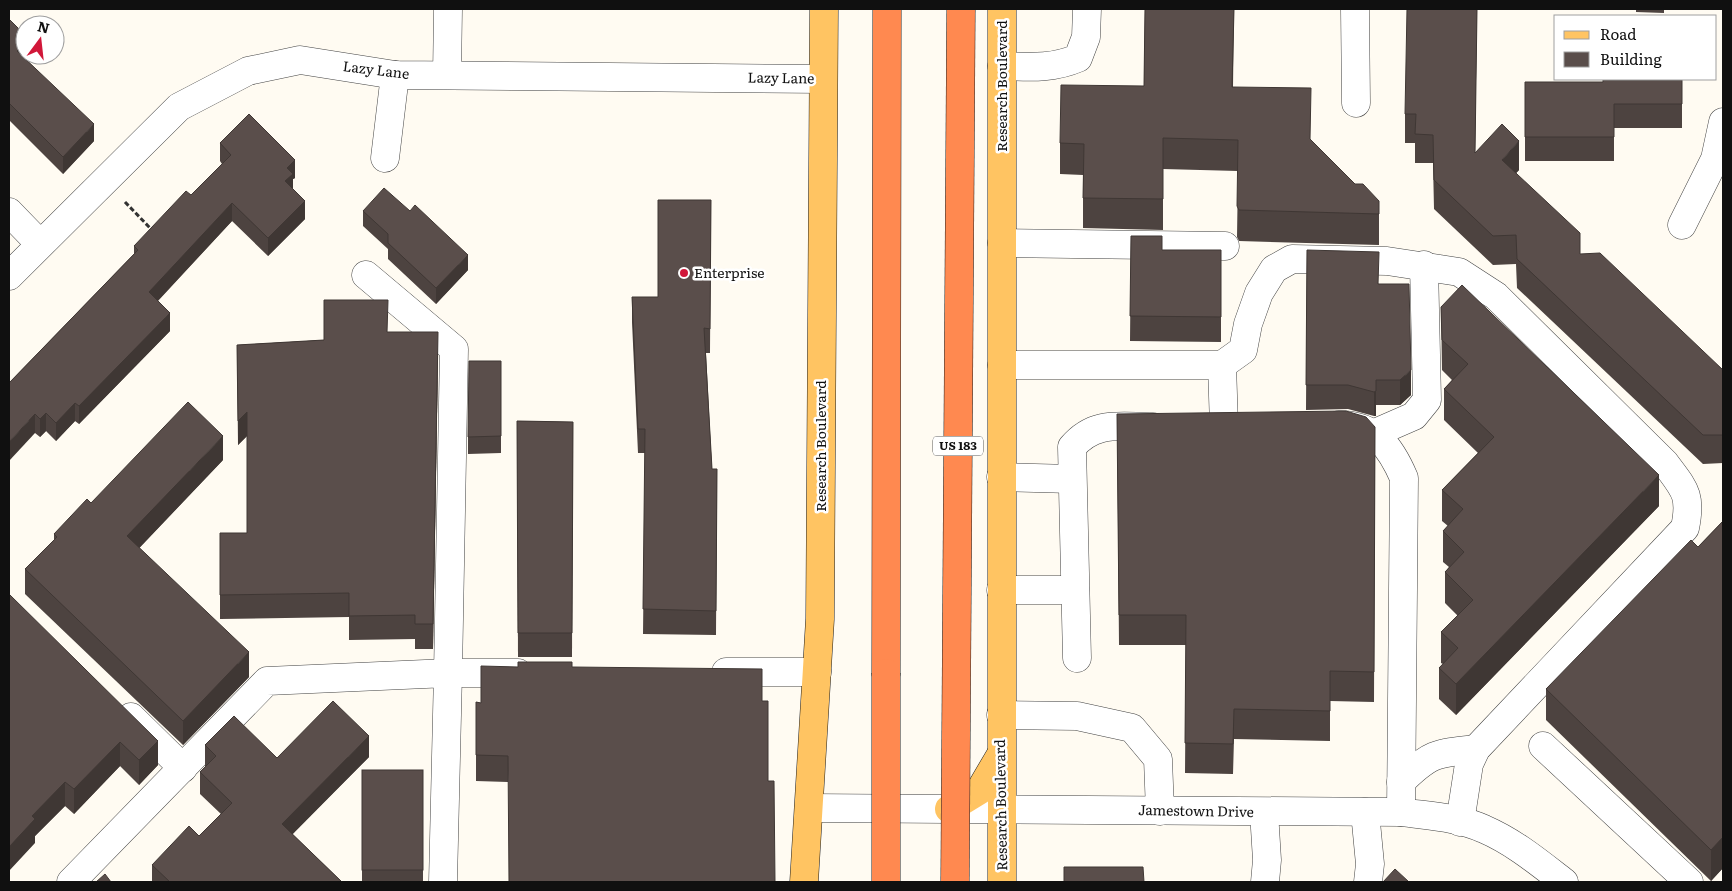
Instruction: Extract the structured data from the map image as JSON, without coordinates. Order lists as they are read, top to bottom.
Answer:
{
  "streets": {
    "highway": ["US 183"],
    "main road": ["Research Boulevard"],
    "street": ["Lazy Lane", "Jamestown Drive"]
  },
  "crossings": [
    ["Lazy Lane", "Research Boulevard"],
    ["Research Boulevard", "Jamestown Drive"]
  ],
  "places": ["Enterprise"],
  "legend": ["Road", "Building"],
  "north": "top"
}
